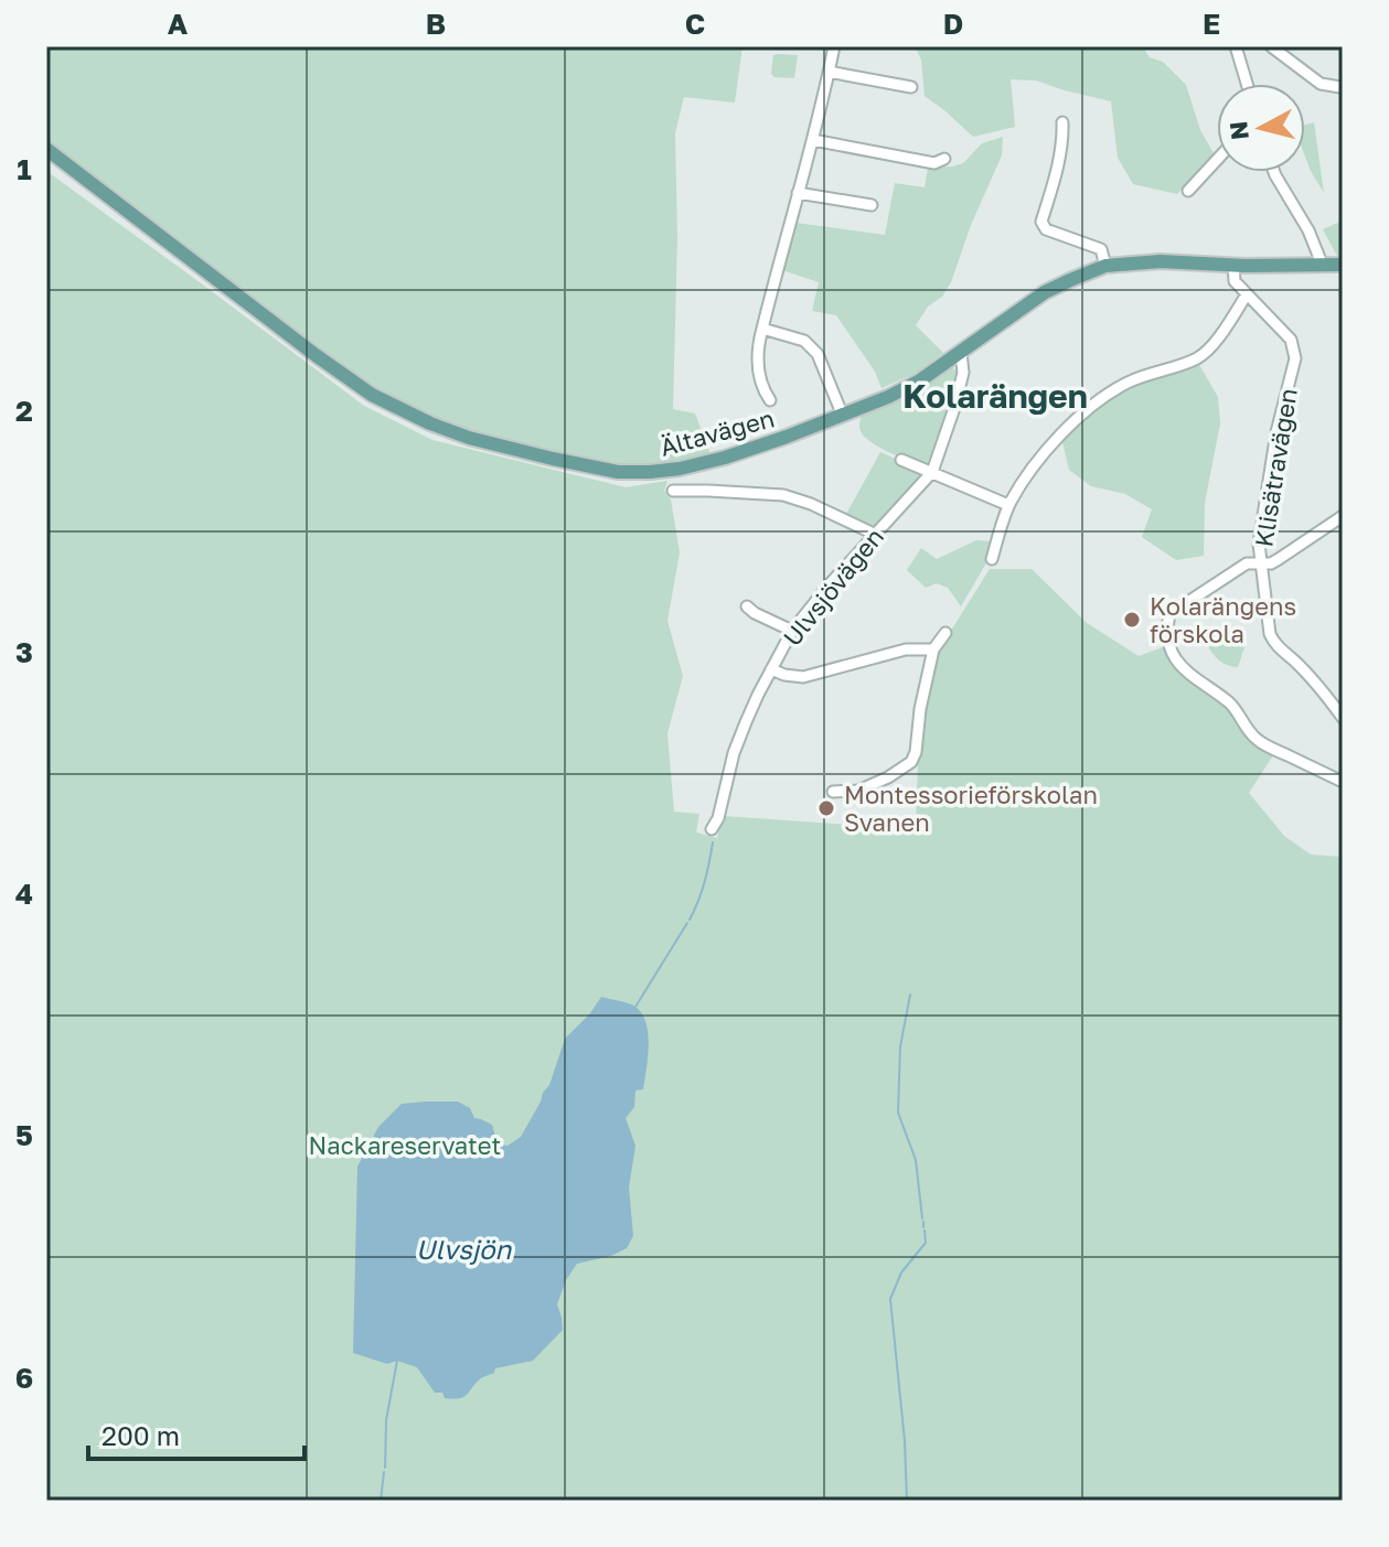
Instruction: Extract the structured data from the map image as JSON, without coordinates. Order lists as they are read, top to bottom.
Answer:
{
  "streets": {
    "main road": ["Ältavägen"],
    "street": ["Klisätravägen", "Ulvsjövägen"]
  },
  "crossings": [
    ["Ältavägen", "Klisätravägen"],
    ["Ältavägen", "Ulvsjövägen"]
  ],
  "districts": ["Kolarängen"],
  "water": ["Ulvsjön"],
  "parks": ["Nackareservatet"],
  "places": ["Kolarängens förskola", "Montessorieförskolan Svanen"],
  "scale_bar": "200 m",
  "north": "left",
  "grid": {
    "columns": [
      "A",
      "B",
      "C",
      "D",
      "E"
    ],
    "rows": [
      "1",
      "2",
      "3",
      "4",
      "5",
      "6"
    ]
  }
}
